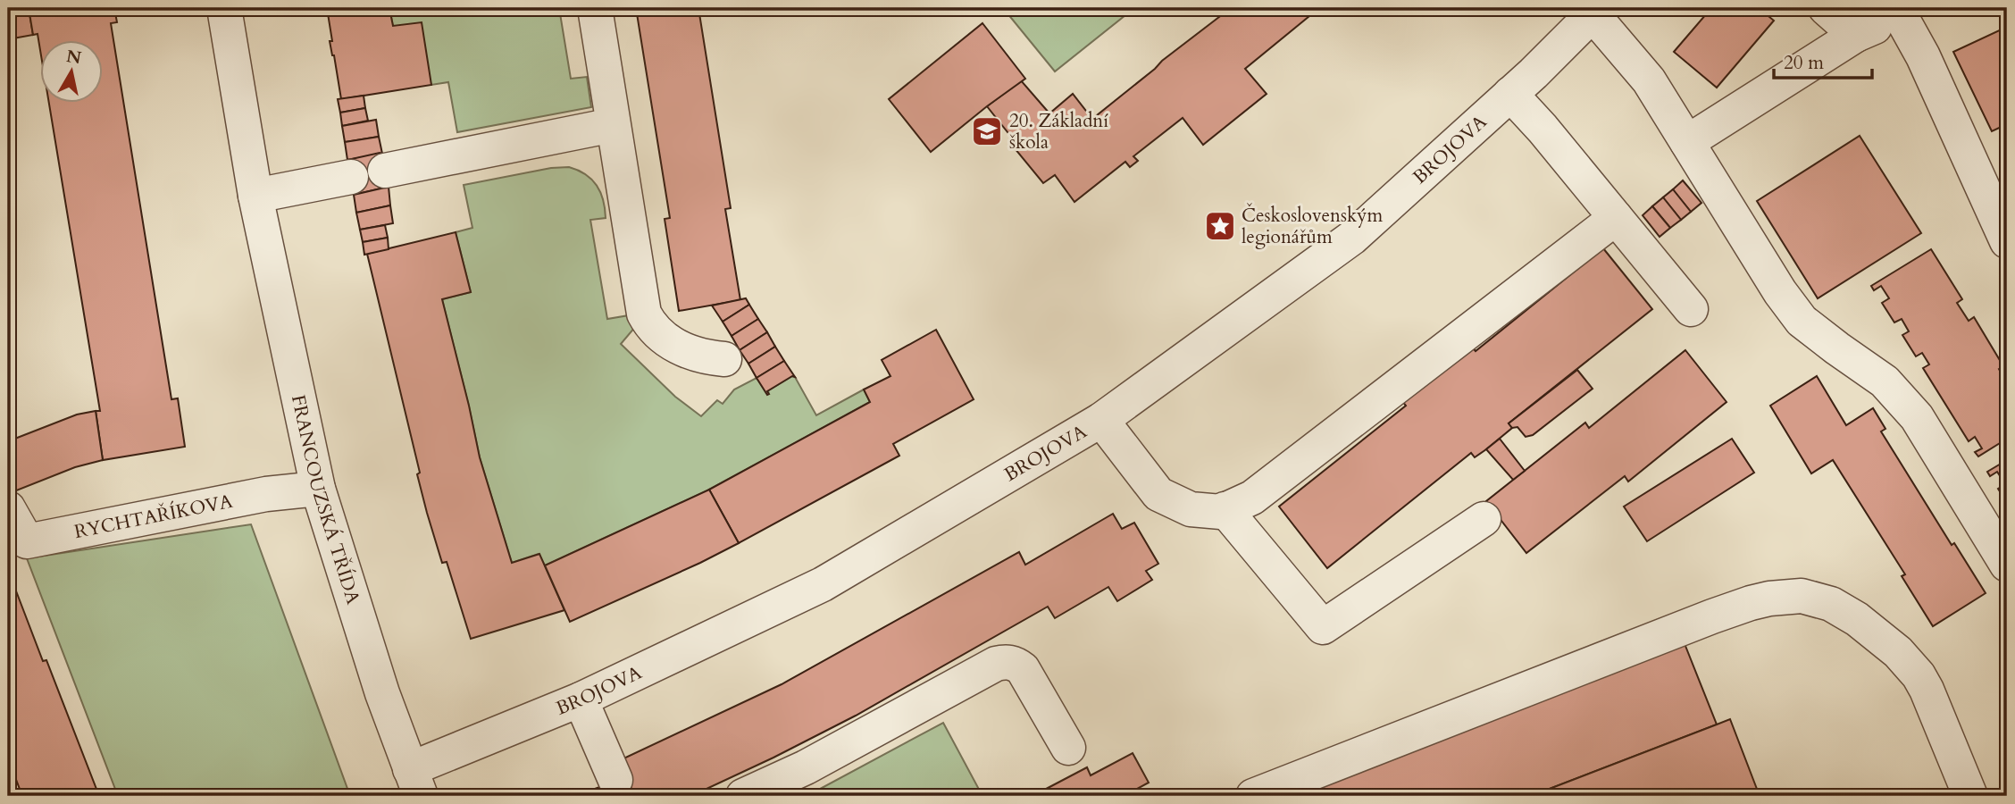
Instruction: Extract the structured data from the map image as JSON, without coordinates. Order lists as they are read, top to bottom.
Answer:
{
  "streets": {
    "street": ["BROJOVA", "FRANCOUZSKÁ TŘÍDA", "RYCHTAŘÍKOVA"]
  },
  "crossings": [
    ["BROJOVA", "FRANCOUZSKÁ TŘÍDA"],
    ["FRANCOUZSKÁ TŘÍDA", "RYCHTAŘÍKOVA"]
  ],
  "places": {
    "school or university": ["20. Základní škola"],
    "place": ["Československým legionářům"]
  },
  "scale_bar": "20 m",
  "north": "top"
}
